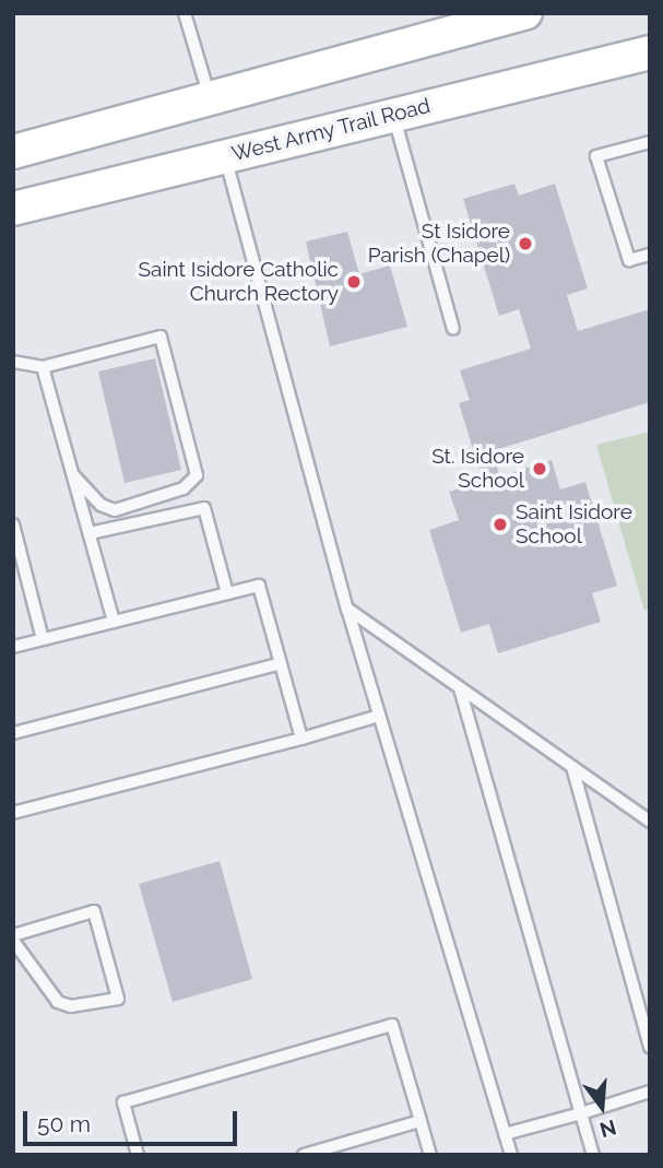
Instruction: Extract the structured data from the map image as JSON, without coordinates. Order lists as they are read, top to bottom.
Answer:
{
  "streets": {
    "main road": ["West Army Trail Road"]
  },
  "places": [
    "St Isidore Parish (Chapel)",
    "Saint Isidore Catholic Church Rectory",
    "St. Isidore School",
    "Saint Isidore School"
  ],
  "scale_bar": "50 m",
  "north": "bottom"
}
